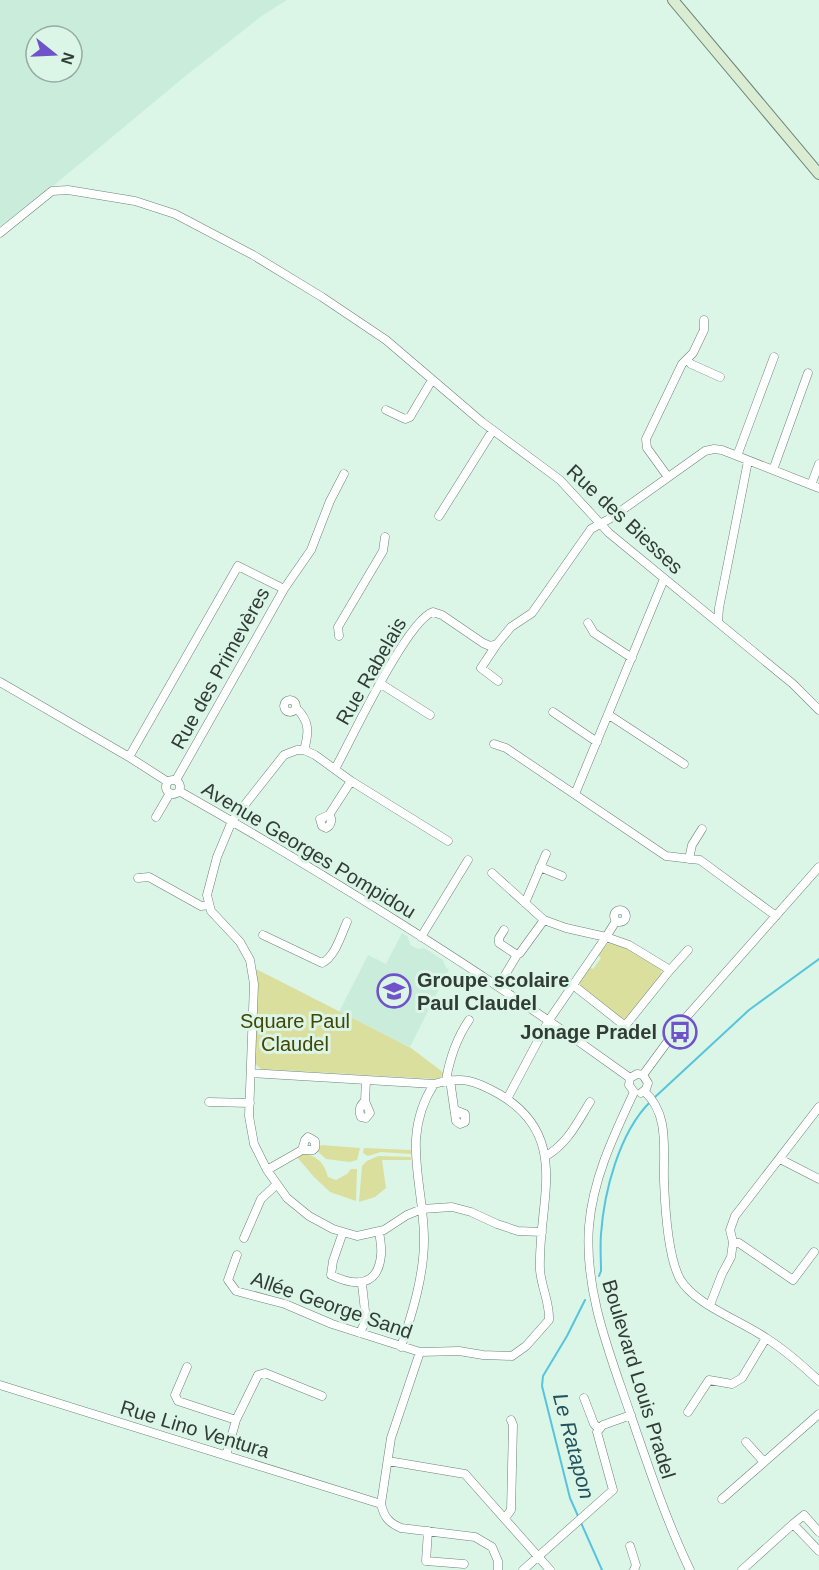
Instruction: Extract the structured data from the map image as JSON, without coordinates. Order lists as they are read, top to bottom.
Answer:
{
  "streets": {
    "street": [
      "Rue des Biesses",
      "Rue des Primevères",
      "Rue Rabelais",
      "Avenue Georges Pompidou",
      "Allée George Sand",
      "Boulevard Louis Pradel",
      "Rue Lino Ventura"
    ]
  },
  "crossings": [
    ["Avenue Georges Pompidou", "Boulevard Louis Pradel"]
  ],
  "water": ["Le Ratapon"],
  "parks": ["Square Paul Claudel"],
  "places": {
    "school or university": ["Groupe scolaire Paul Claudel"],
    "bus stop": ["Jonage Pradel"]
  },
  "north": "right"
}
